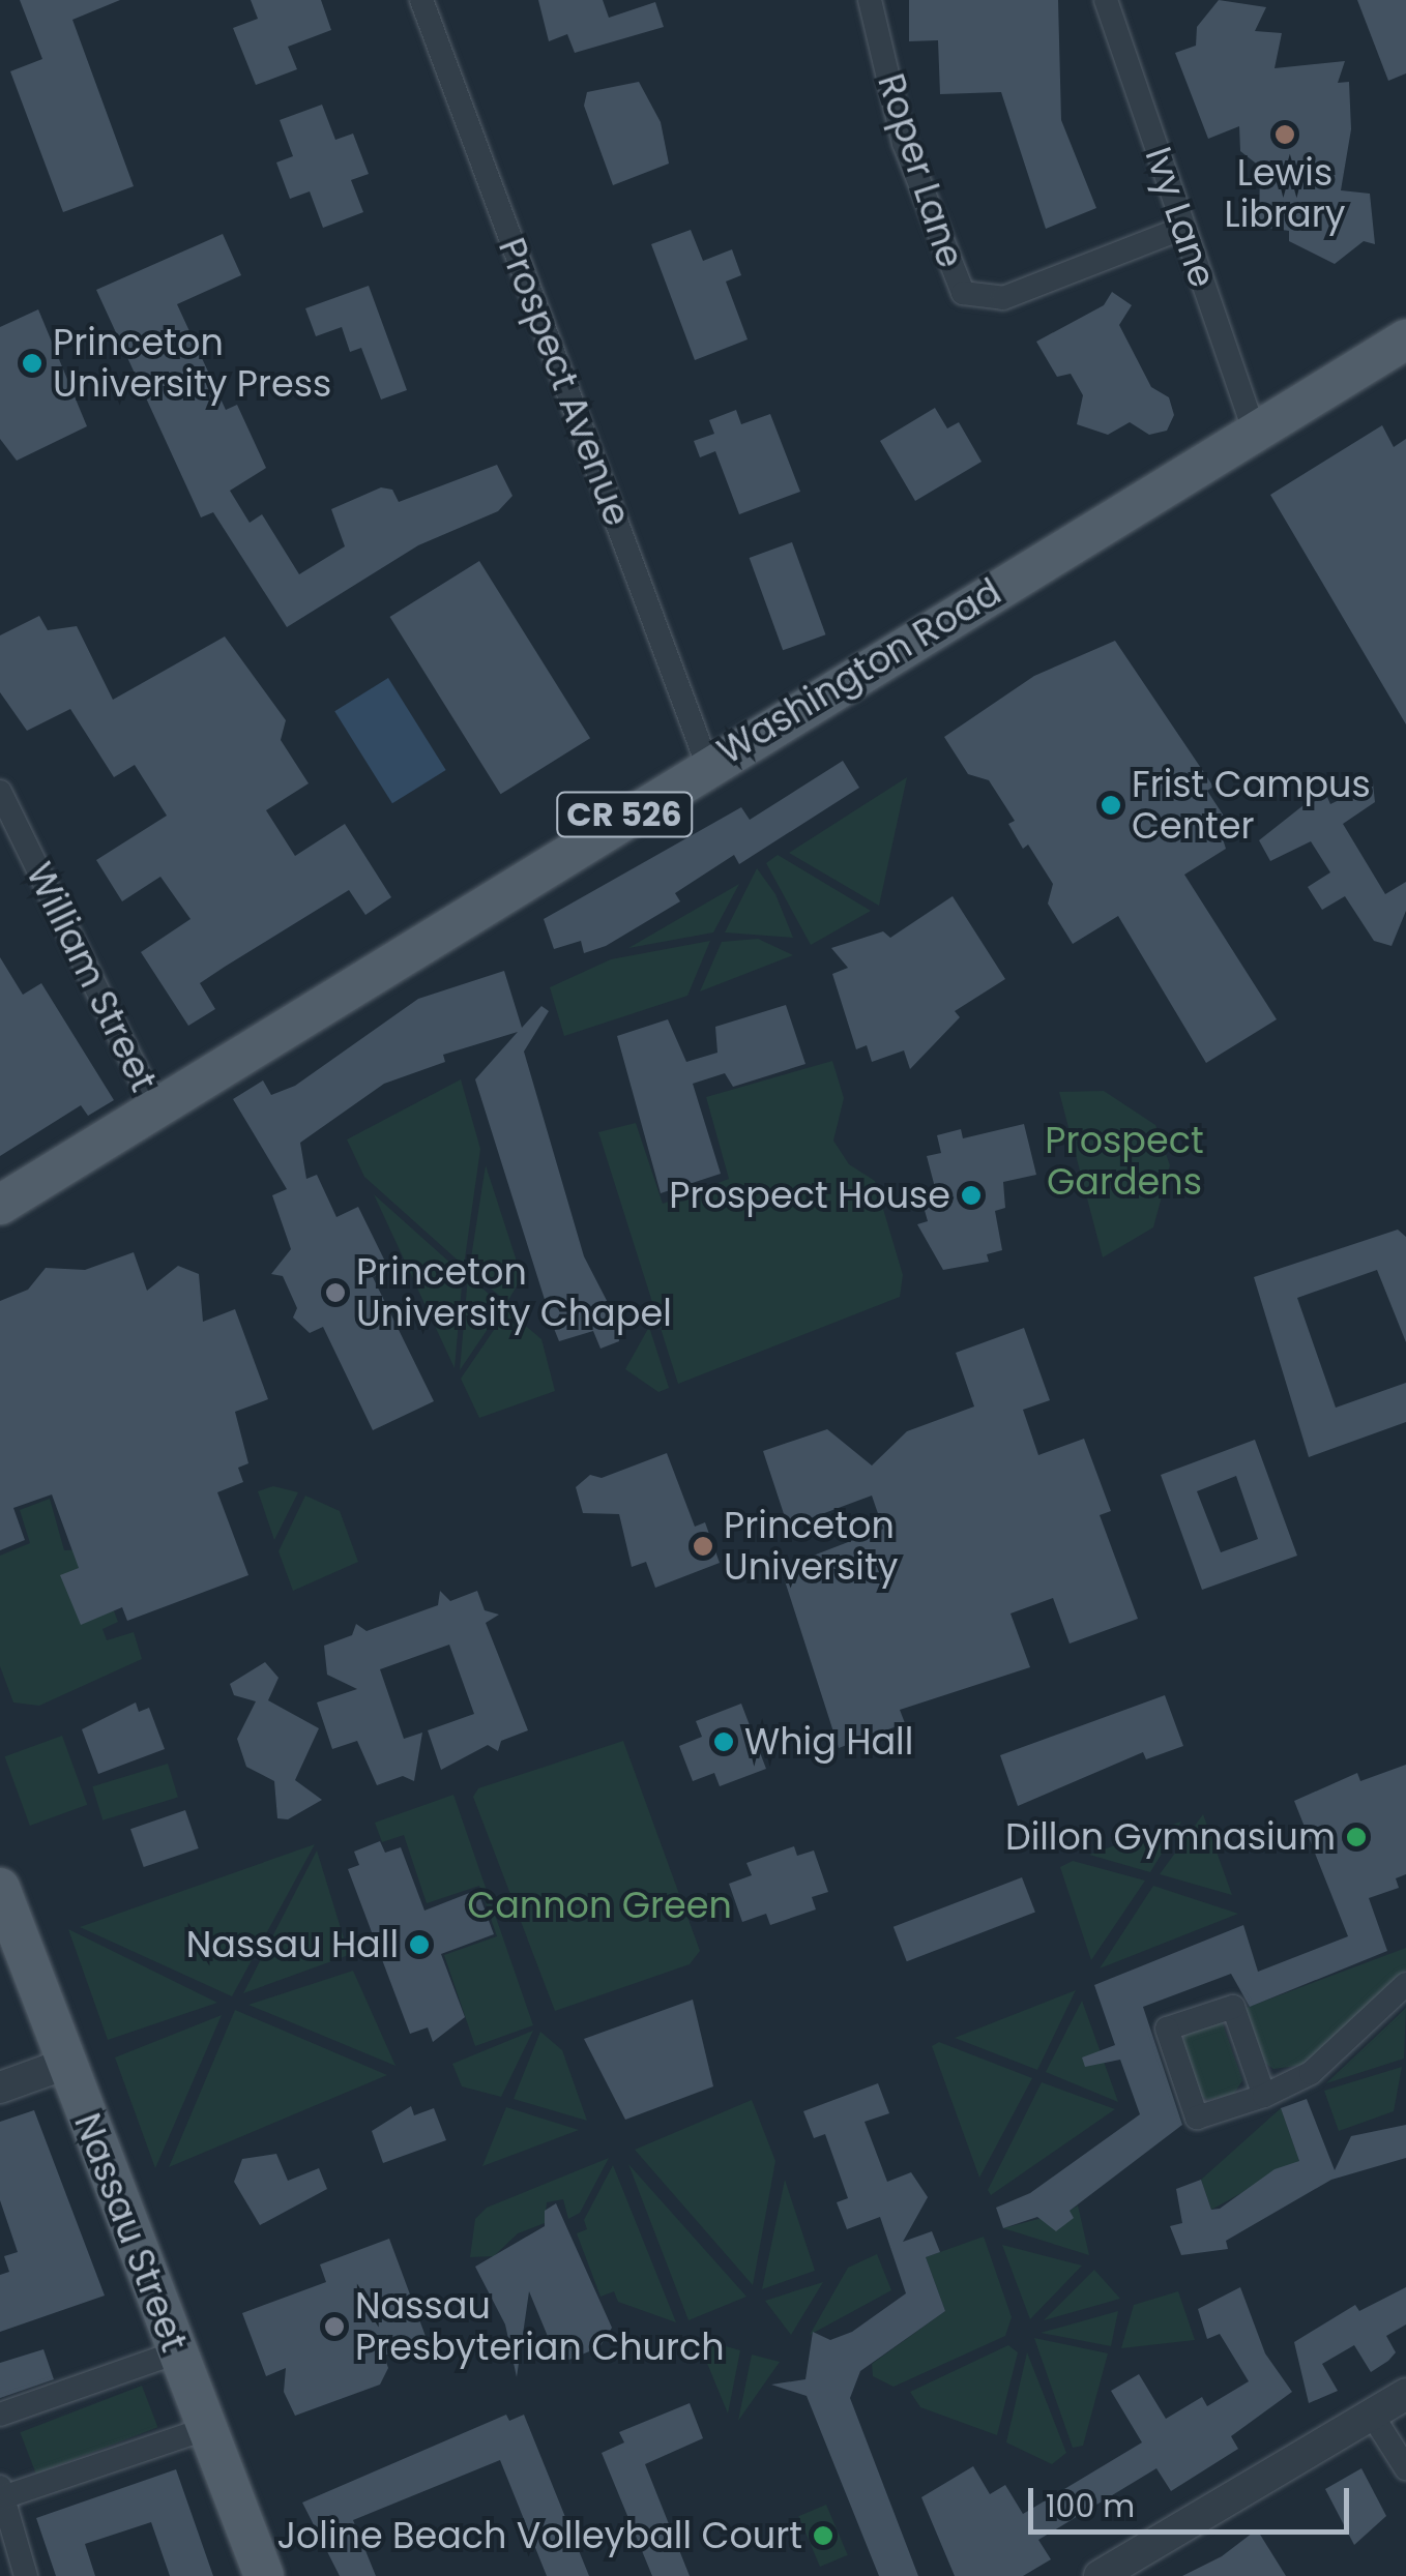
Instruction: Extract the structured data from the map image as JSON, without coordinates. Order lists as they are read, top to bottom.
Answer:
{
  "streets": {
    "main road": ["Washington Road", "CR 526", "Nassau Street"],
    "street": [
      "Roper Lane",
      "Ivy Lane",
      "Prospect Avenue",
      "William Street"
    ]
  },
  "crossings": [
    ["Roper Lane", "Ivy Lane"],
    ["Ivy Lane", "Washington Road"],
    ["Prospect Avenue", "Washington Road"],
    ["Washington Road", "William Street"]
  ],
  "parks": ["Prospect Gardens", "Cannon Green"],
  "places": [
    "Lewis Library",
    "Princeton University Press",
    "Frist Campus Center",
    "Prospect House",
    "Princeton University Chapel",
    "Princeton University",
    "Whig Hall",
    "Dillon Gymnasium",
    "Nassau Hall",
    "Nassau Presbyterian Church",
    "Joline Beach Volleyball Court"
  ],
  "scale_bar": "100 m"
}
